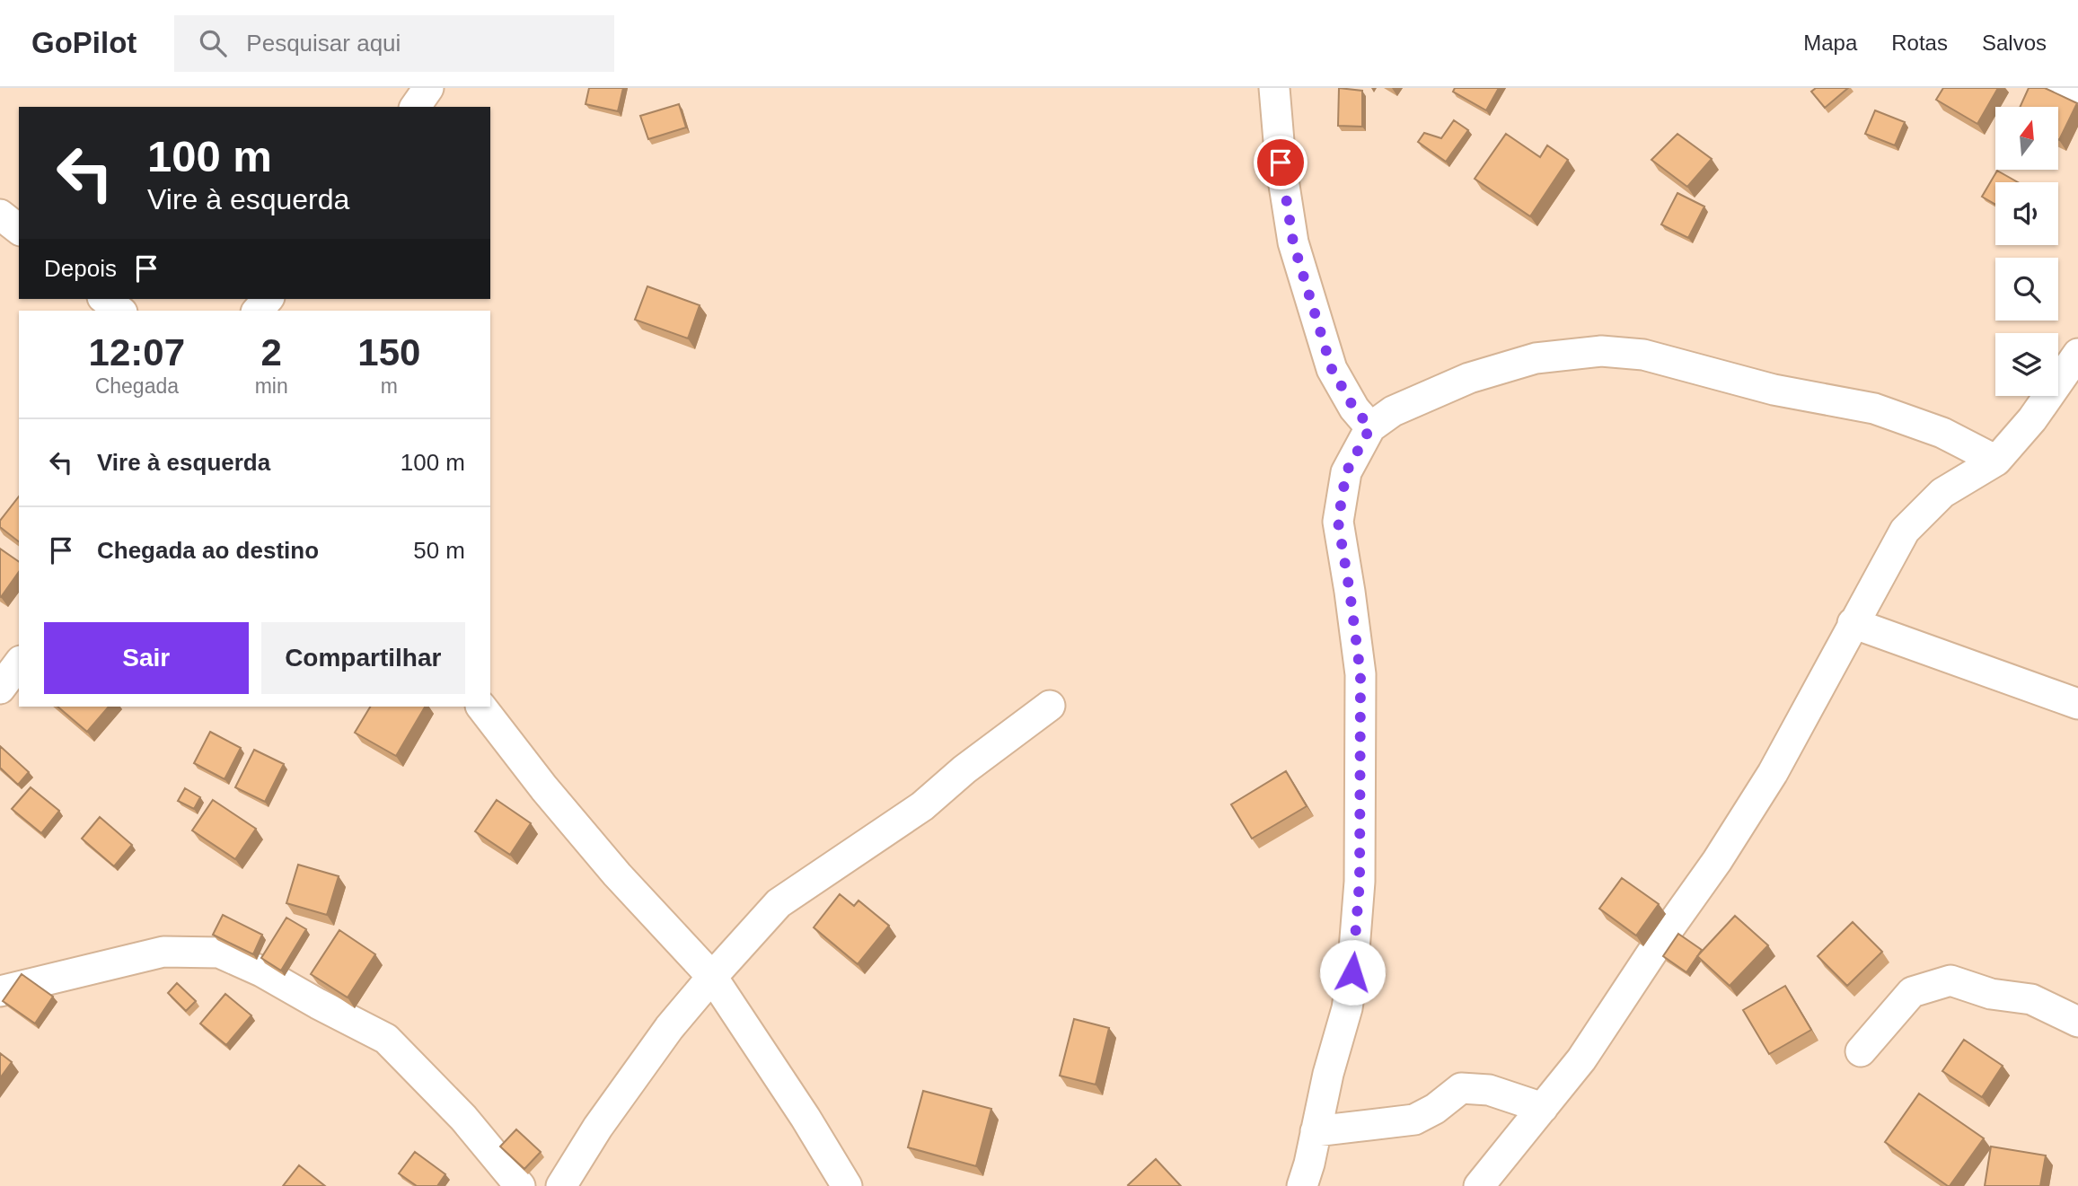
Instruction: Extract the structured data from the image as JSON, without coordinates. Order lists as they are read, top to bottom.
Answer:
{
  "north": "top",
  "page": {
    "header": "GoPilot",
    "search": "Pesquisar aqui",
    "nav": ["Mapa", "Rotas", "Salvos"],
    "turn": ["100 m", "Vire à esquerda"],
    "then": "Depois",
    "eta": [
      "12:07",
      "Chegada",
      "2",
      "min",
      "150",
      "m"
    ],
    "list": [
      {
        "name": "Vire à esquerda",
        "value": "100 m"
      },
      {
        "name": "Chegada ao destino",
        "value": "50 m"
      }
    ],
    "buttons": ["Sair", "Compartilhar"]
  }
}
